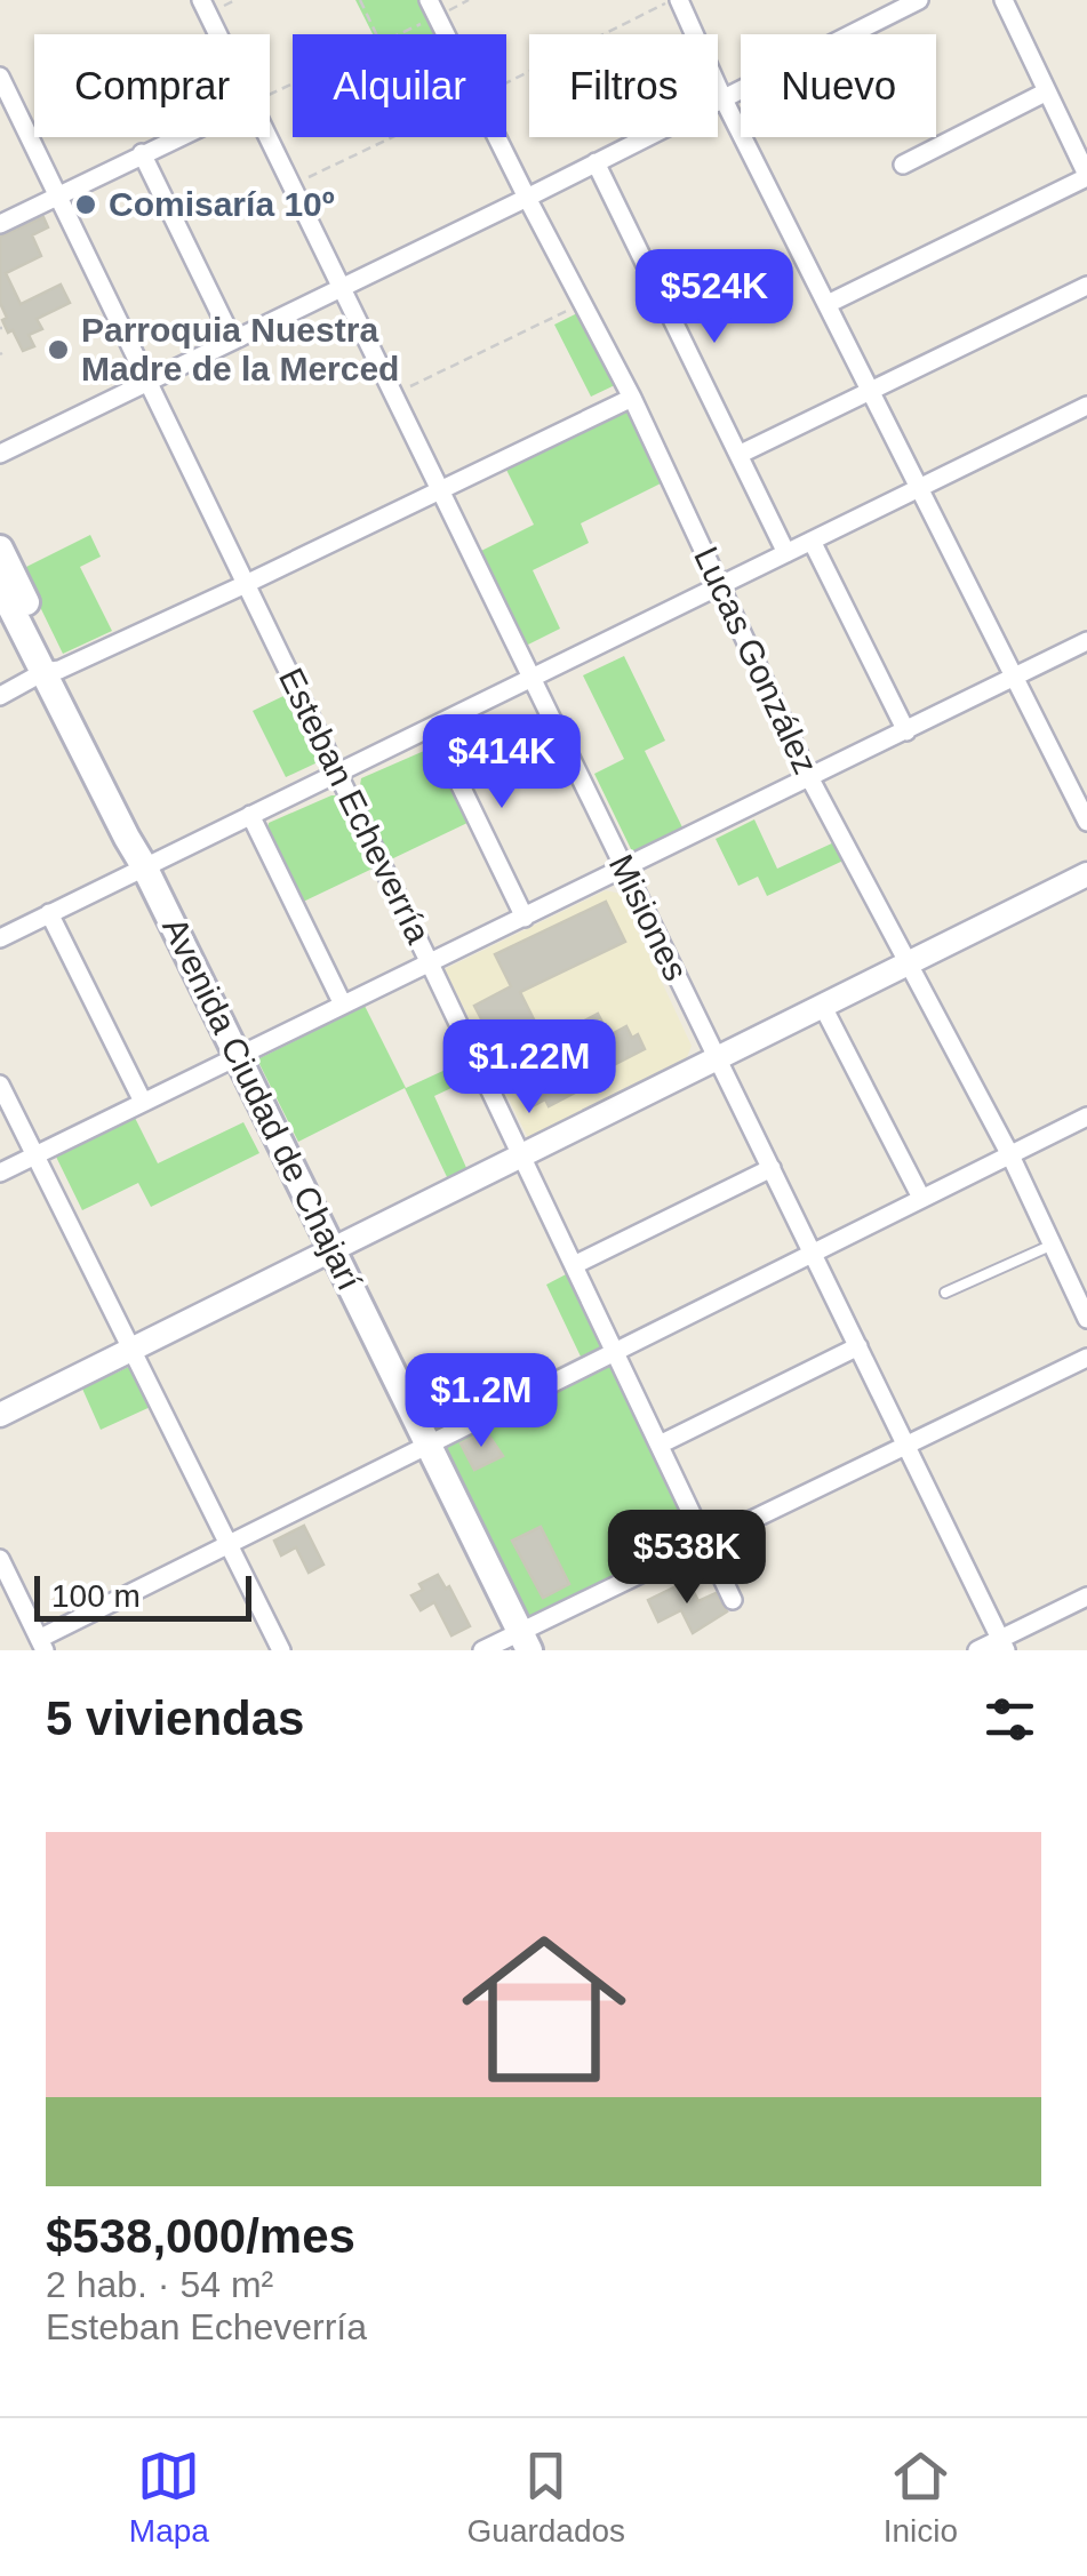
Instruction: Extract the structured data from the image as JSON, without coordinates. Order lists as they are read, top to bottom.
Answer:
{
  "streets": {
    "main road": ["Avenida Ciudad de Chajarí"],
    "street": ["Lucas González", "Esteban Echeverría", "Misiones"]
  },
  "places": ["Comisaría 10º", "Parroquia Nuestra Madre de la Merced"],
  "scale_bar": "100 m",
  "page": {
    "chip": [
      "Comprar",
      "Alquilar",
      "Filtros",
      "Nuevo"
    ],
    "price": [
      "$524K",
      "$414K",
      "$1.22M",
      "$1.2M",
      "$538K"
    ],
    "scale": "100 m",
    "heading": "5 viviendas",
    "list": [
      {
        "name": "$538,000/mes",
        "note": "2 hab. · 54 m² · Esteban Echeverría"
      }
    ],
    "tabs": ["Mapa", "Guardados", "Inicio"]
  }
}
